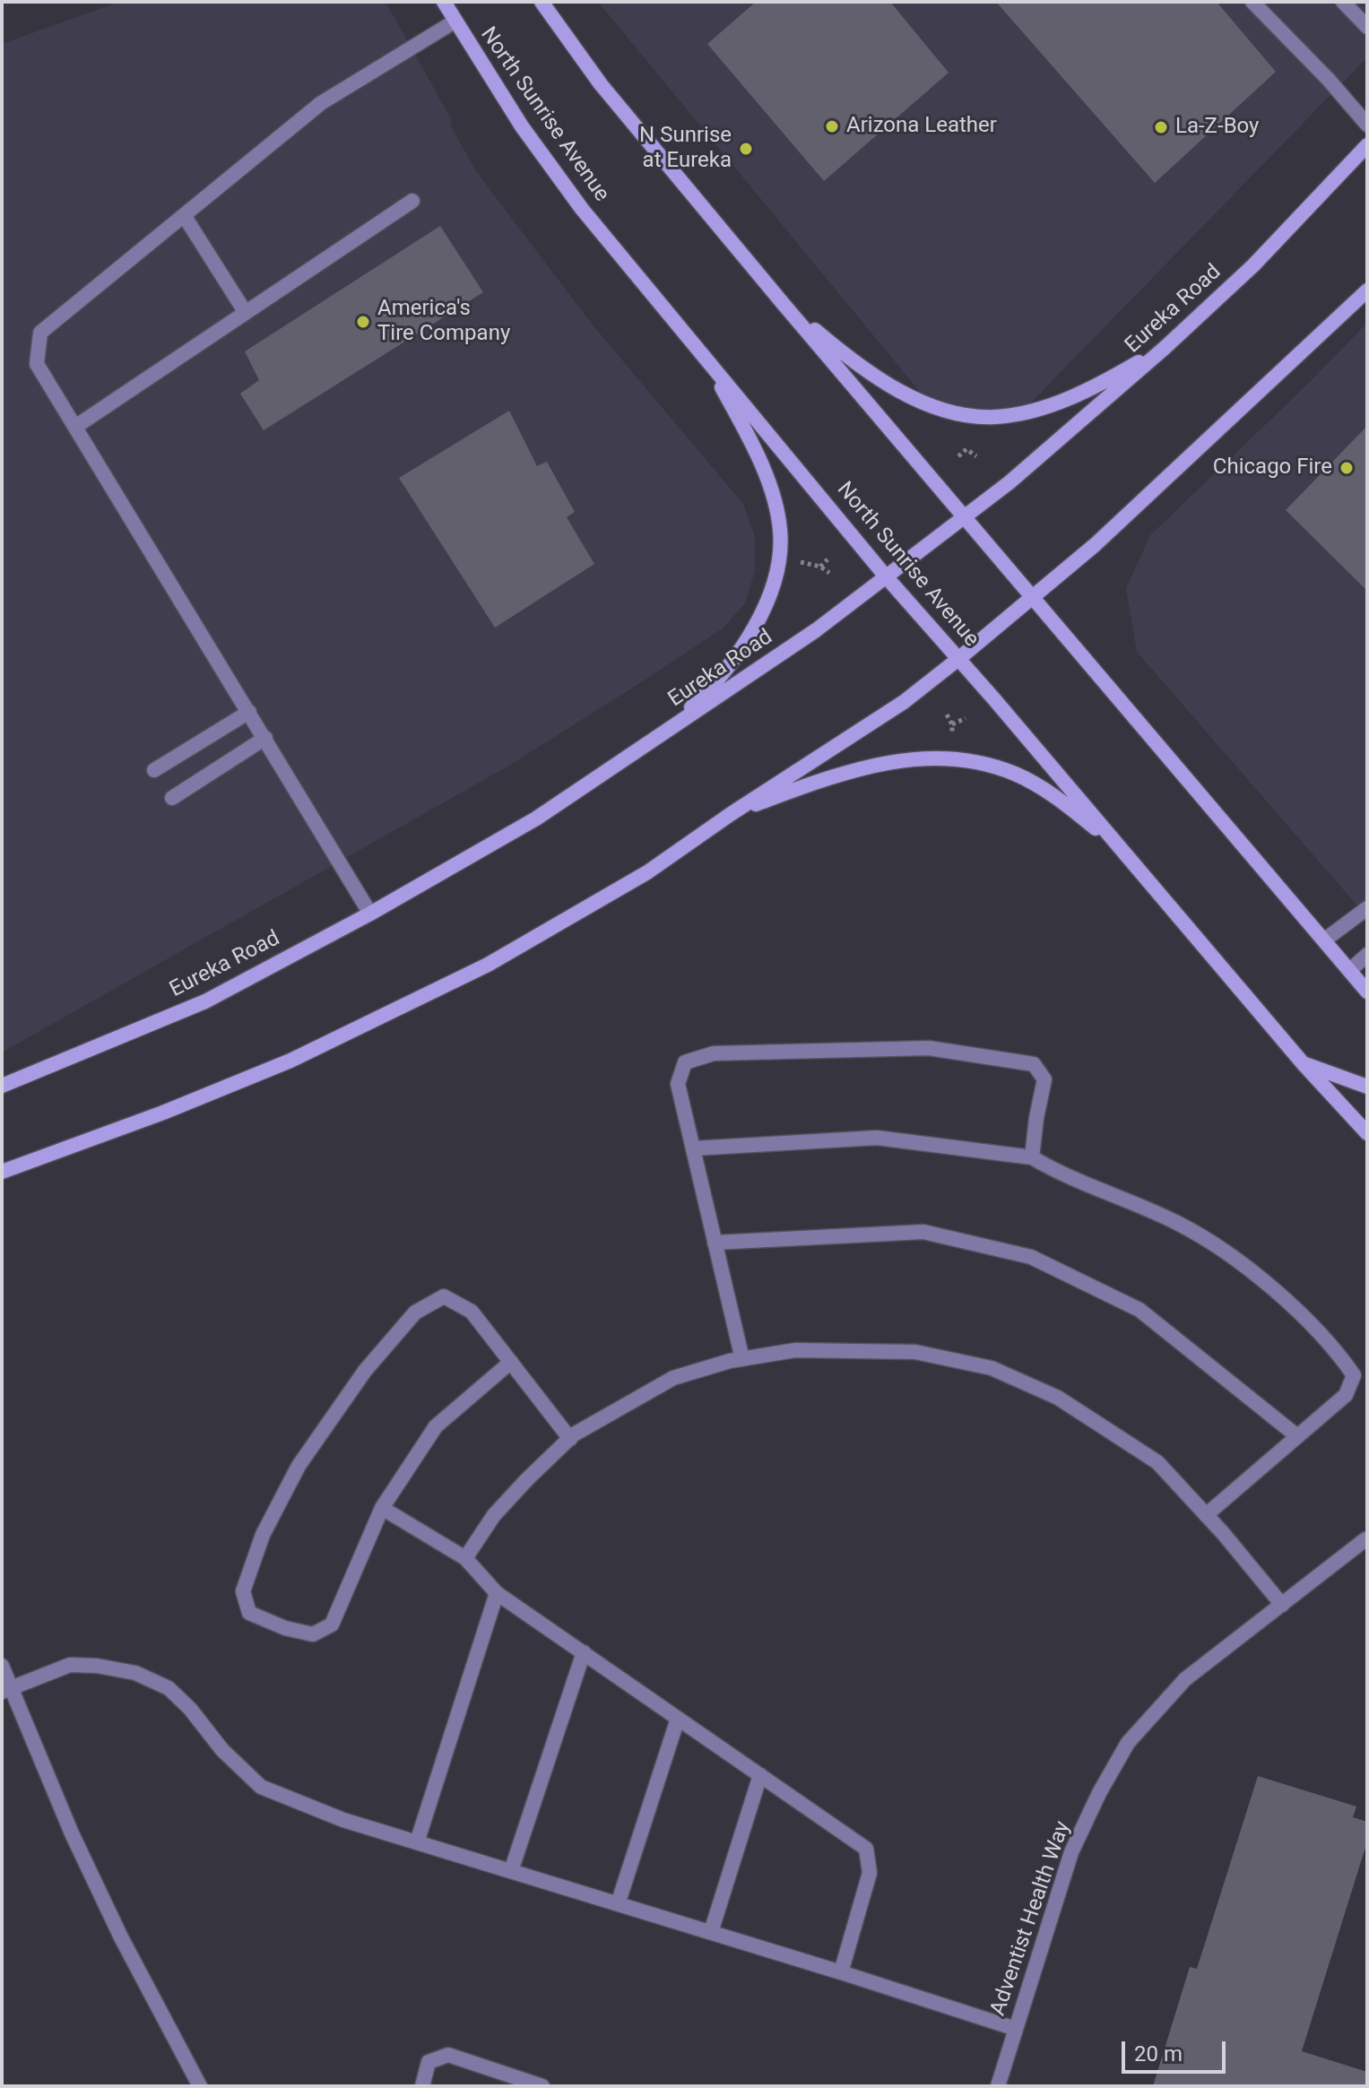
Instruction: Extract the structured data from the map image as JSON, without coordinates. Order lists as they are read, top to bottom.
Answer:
{
  "streets": {
    "main road": ["North Sunrise Avenue", "Eureka Road"],
    "lane": ["Adventist Health Way"]
  },
  "crossings": [
    ["North Sunrise Avenue", "Eureka Road"]
  ],
  "places": [
    "Arizona Leather",
    "La-Z-Boy",
    "N Sunrise at Eureka",
    "America's Tire Company",
    "Chicago Fire"
  ],
  "scale_bar": "20 m"
}
